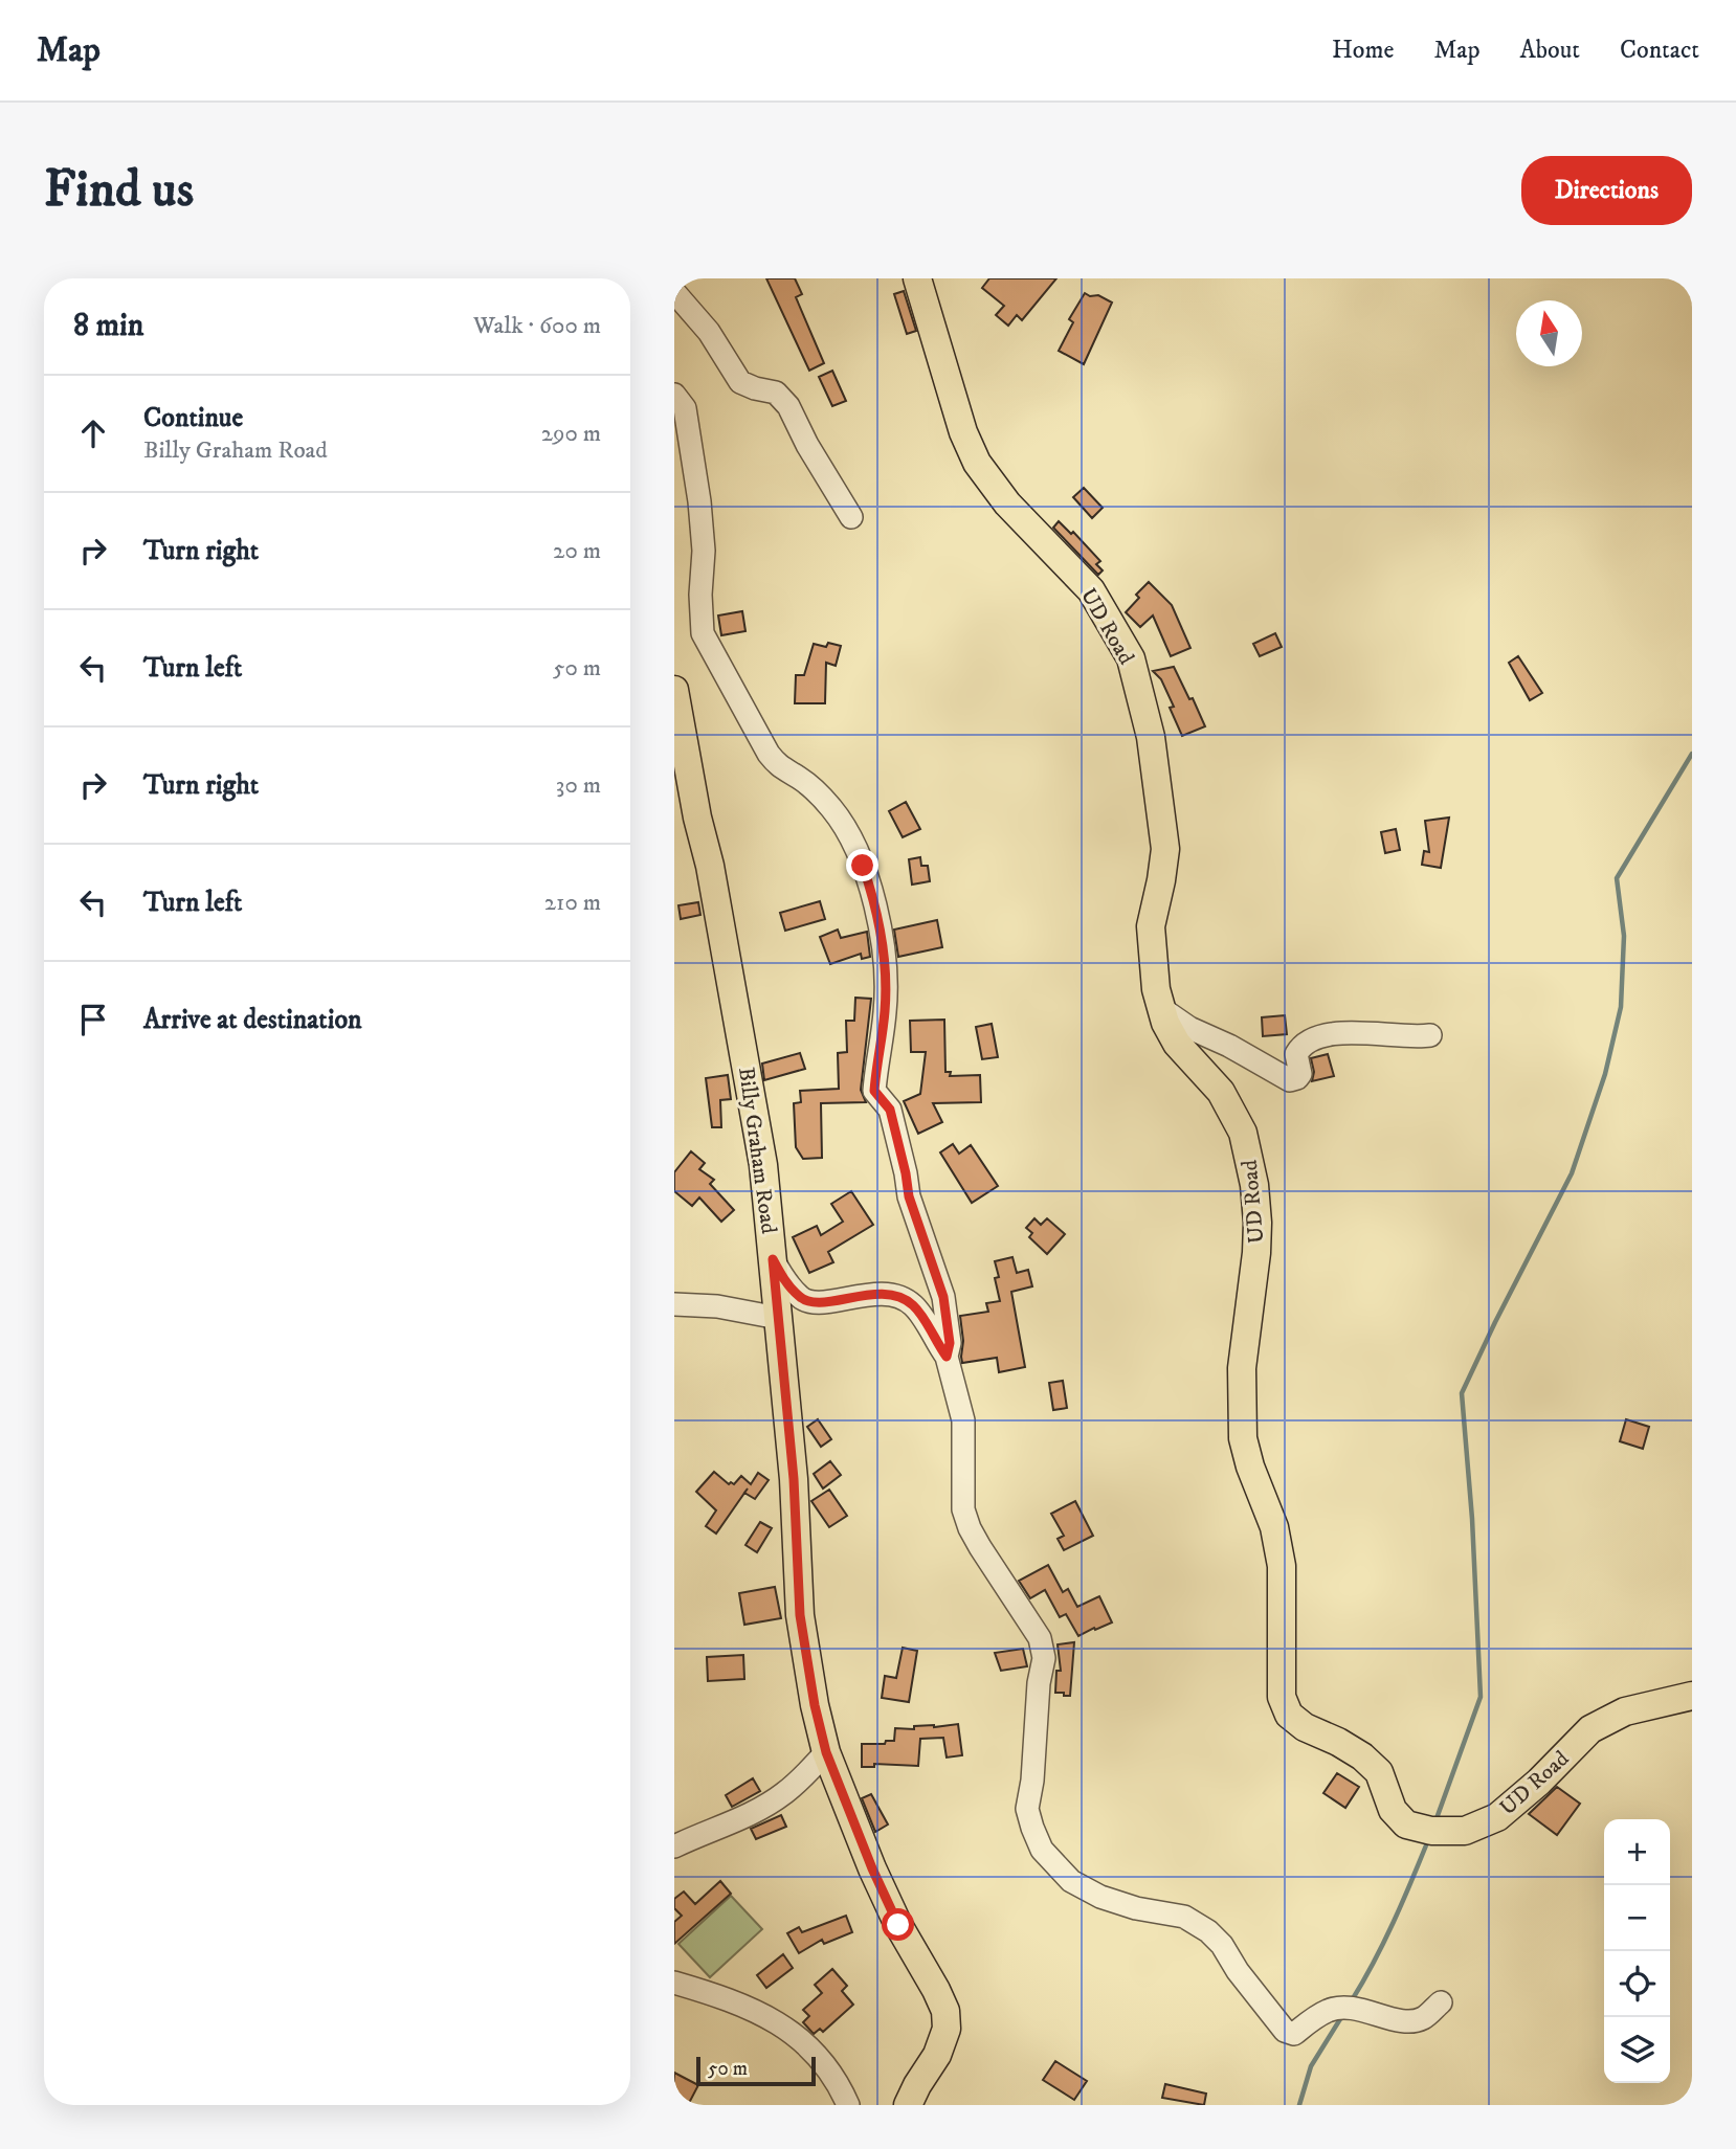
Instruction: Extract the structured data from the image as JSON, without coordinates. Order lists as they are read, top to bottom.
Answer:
{
  "streets": {
    "main road": ["UD Road", "Billy Graham Road"]
  },
  "scale_bar": "50 m",
  "north": "top",
  "page": {
    "header": "Map",
    "nav": [
      "Home",
      "Map",
      "About",
      "Contact"
    ],
    "buttons": "Directions",
    "title": "Find us",
    "heading": ["8 min", "Walk · 600 m"],
    "list": [
      ["Continue", "Billy Graham Road", "290 m"],
      ["Turn right", "20 m"],
      ["Turn left", "50 m"],
      ["Turn right", "30 m"],
      ["Turn left", "210 m"],
      "Arrive at destination"
    ],
    "map_buttons": ["+", "−"],
    "scale": "50 m"
  }
}
